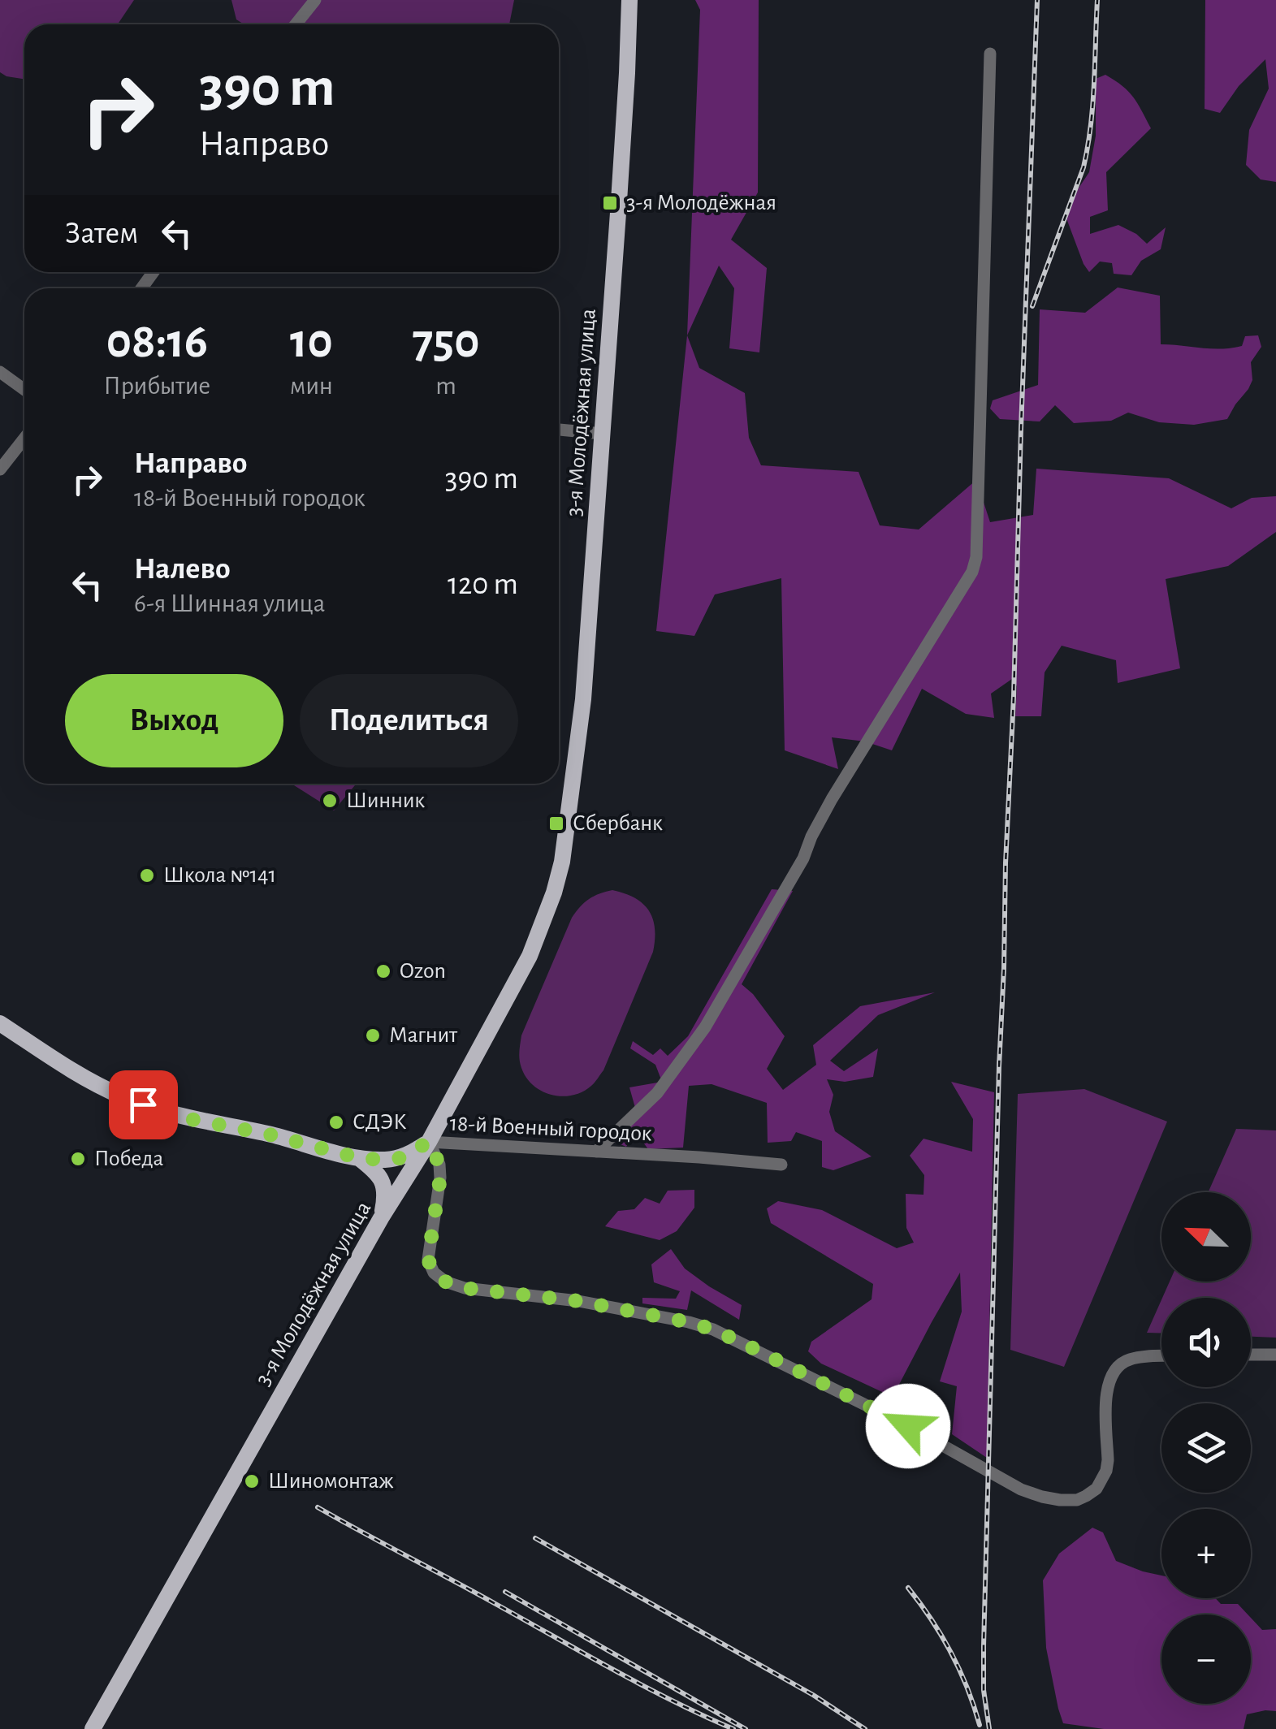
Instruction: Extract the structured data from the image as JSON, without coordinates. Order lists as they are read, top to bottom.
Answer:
{
  "streets": {
    "main road": ["3-я Молодёжная улица"],
    "street": ["18-й Военный городок"]
  },
  "crossings": [
    ["3-я Молодёжная улица", "18-й Военный городок"]
  ],
  "places": {
    "transit": ["3-я Молодёжная", "Сбербанк"],
    "other": [
      "Шинник",
      "Школа №141",
      "Ozon",
      "Магнит",
      "СДЭК",
      "Победа",
      "Шиномонтаж"
    ]
  },
  "north": "top left",
  "page": {
    "turn": ["390 m", "Направо"],
    "then": "Затем",
    "eta": [
      "08:16",
      "Прибытие",
      "10",
      "мин",
      "750",
      "m"
    ],
    "list": [
      {
        "name": "Направо",
        "note": "18-й Военный городок",
        "value": "390 m"
      },
      {
        "name": "Налево",
        "note": "6-я Шинная улица",
        "value": "120 m"
      }
    ],
    "buttons": ["Выход", "Поделиться"],
    "map_buttons": ["+", "−"]
  }
}
